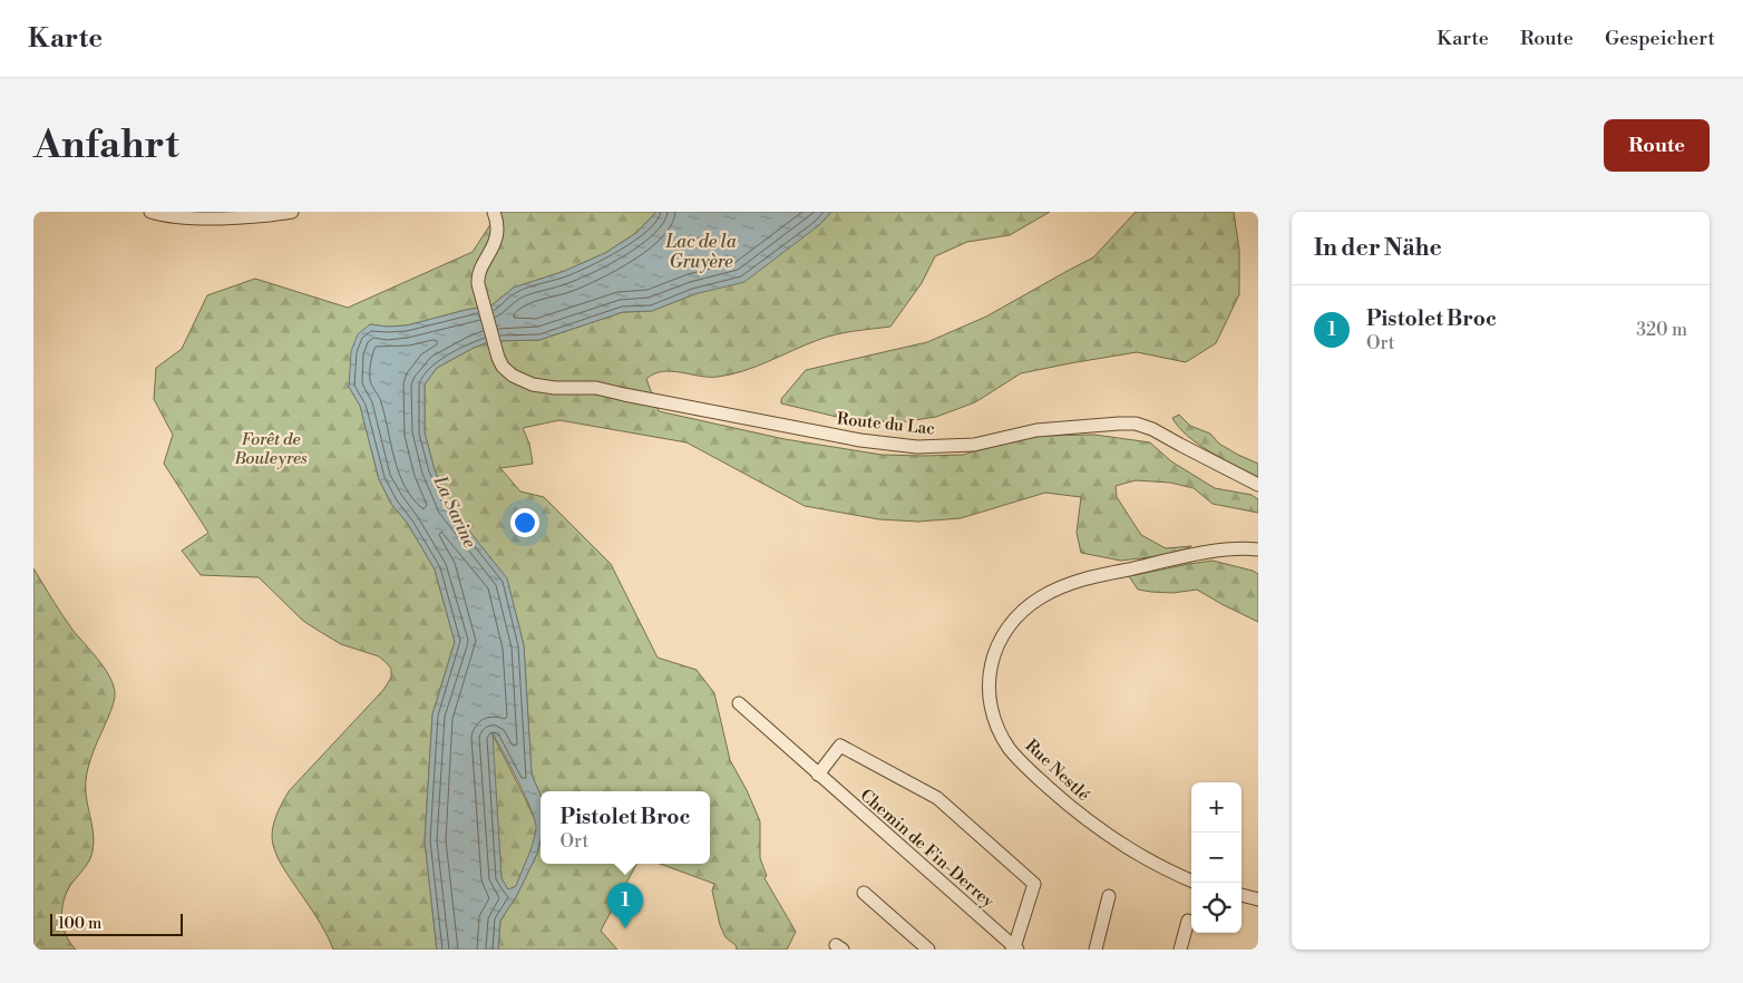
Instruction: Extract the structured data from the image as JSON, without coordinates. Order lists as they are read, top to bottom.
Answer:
{
  "streets": {
    "street": ["Route du Lac", "Rue Nestlé", "Chemin de Fin-Derrey"]
  },
  "water": ["Lac de la Gruyère", "La Sarine"],
  "parks": ["Forêt de Bouleyres"],
  "scale_bar": "100 m",
  "page": {
    "header": "Karte",
    "nav": ["Karte", "Route", "Gespeichert"],
    "buttons": "Route",
    "title": "Anfahrt",
    "heading": "In der Nähe",
    "list": [
      {
        "mark": "1",
        "name": "Pistolet Broc",
        "note": "Ort",
        "value": "320 m"
      }
    ],
    "map_buttons": ["+", "−"],
    "popup": ["Pistolet Broc", "Ort"],
    "pins": "1",
    "scale": "100 m"
  }
}
